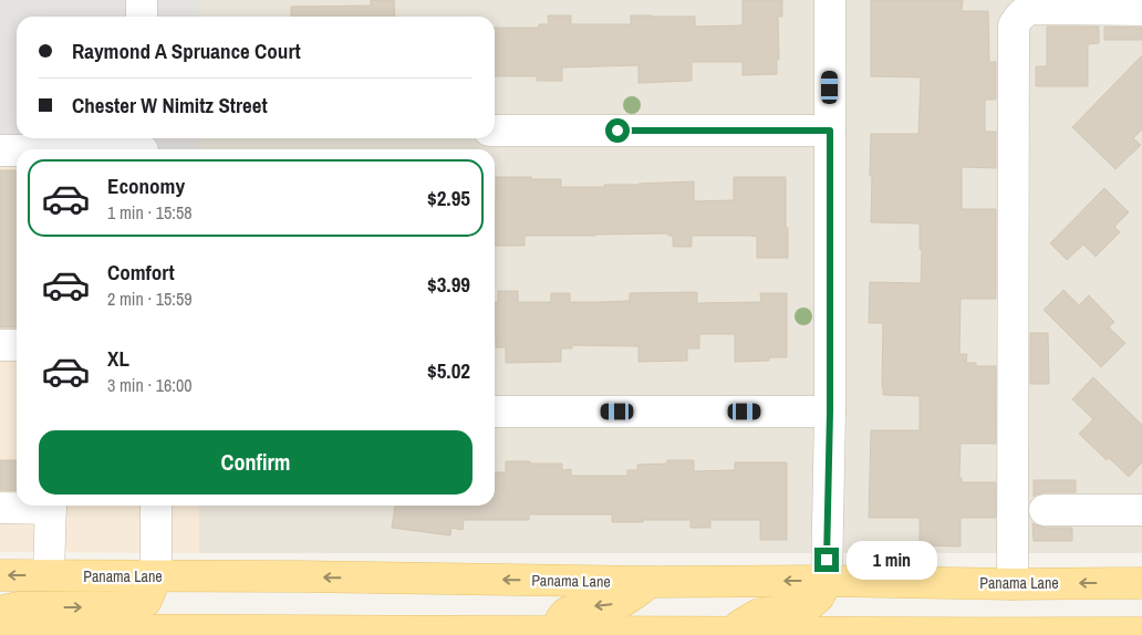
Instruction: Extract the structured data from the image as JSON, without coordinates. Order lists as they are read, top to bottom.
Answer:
{
  "streets": {
    "main road": ["Panama Lane"]
  },
  "page": {
    "banner": ["Raymond A Spruance Court", "Chester W Nimitz Street"],
    "list": [
      {
        "name": "Economy",
        "note": "1 min · 15:58",
        "value": "$2.95"
      },
      {
        "name": "Comfort",
        "note": "2 min · 15:59",
        "value": "$3.99"
      },
      {
        "name": "XL",
        "note": "3 min · 16:00",
        "value": "$5.02"
      }
    ],
    "buttons": "Confirm",
    "bubble": "1 min"
  }
}
